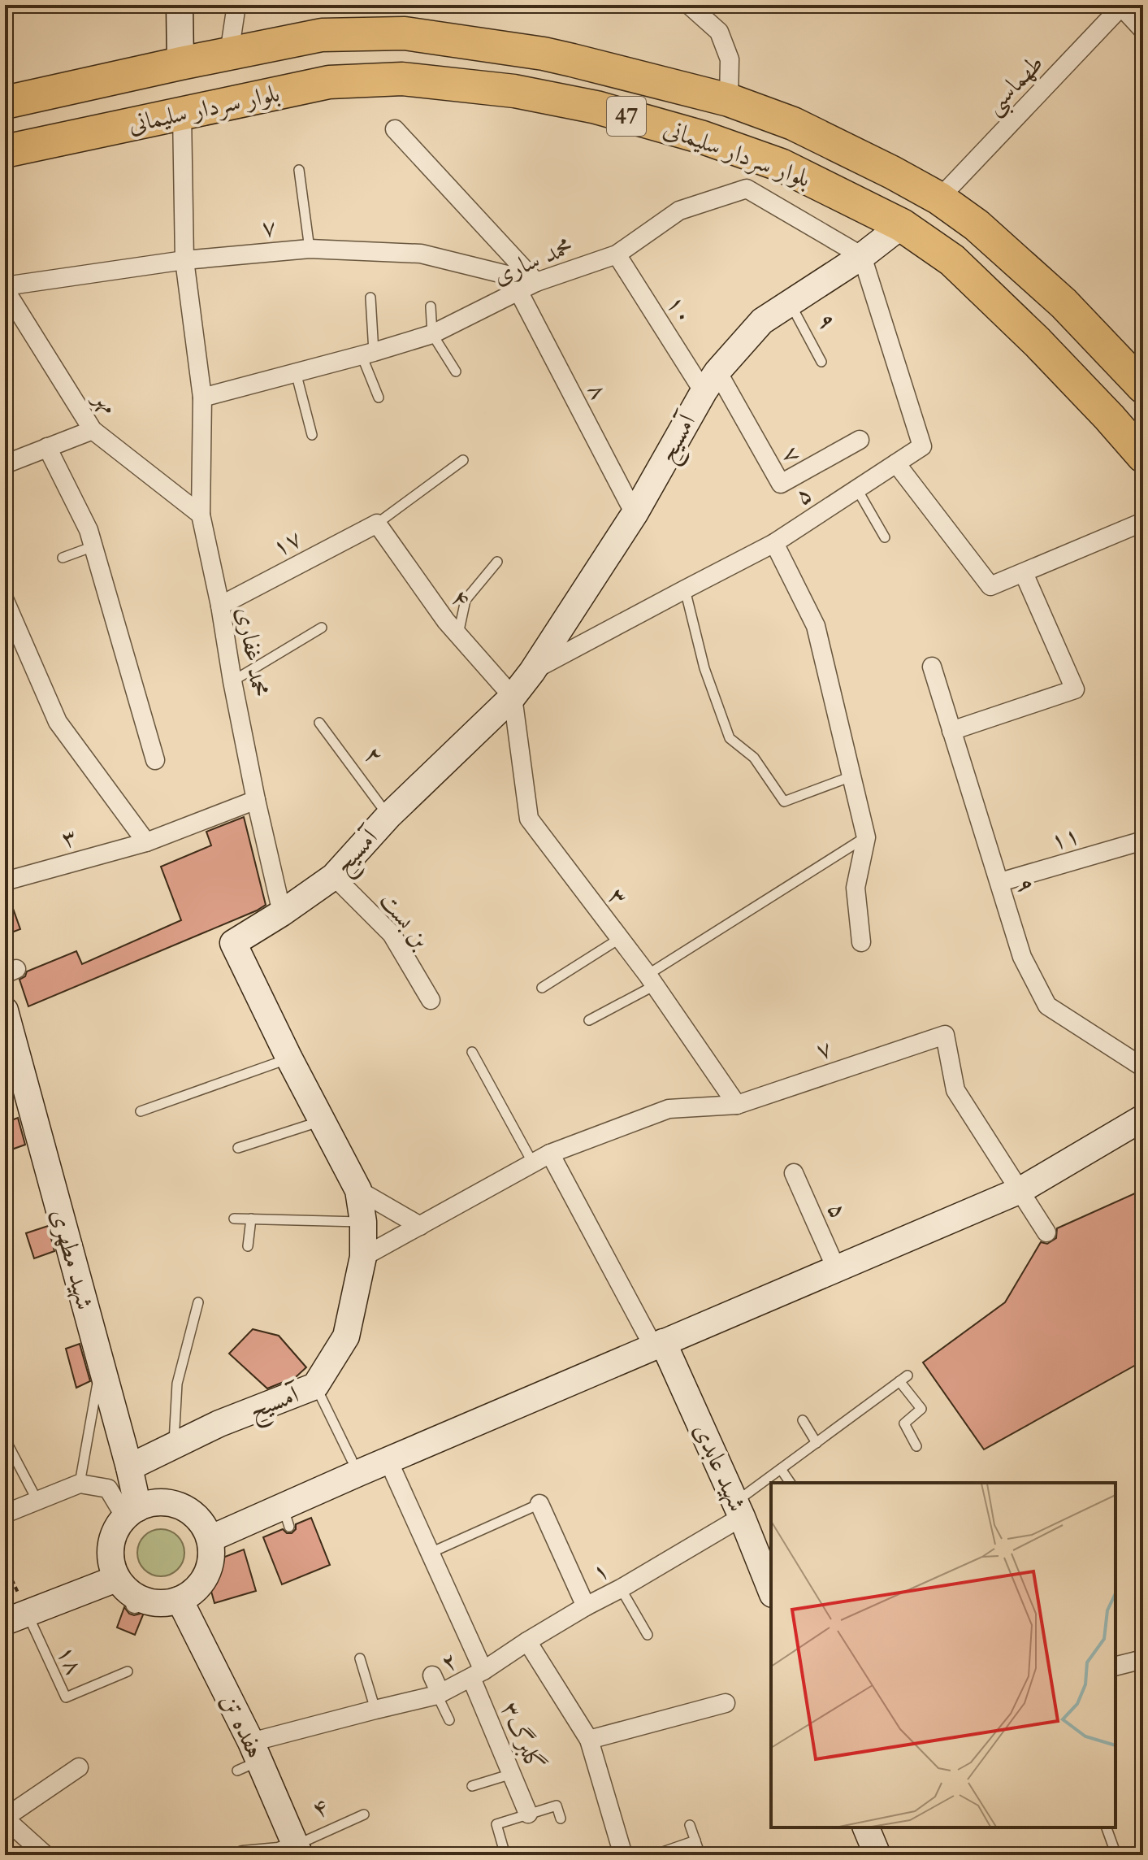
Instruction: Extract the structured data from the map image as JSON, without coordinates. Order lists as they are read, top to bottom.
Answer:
{
  "streets": {
    "highway": ["بلوار سردار سلیمانی", "47"],
    "main road": [
      "آمسیح",
      "شهید مطهری",
      "شهید عابدی",
      "هفده تن"
    ],
    "street": [
      "طهماسبی",
      "۷",
      "محمد ساری",
      "۱۰",
      "۹",
      "۸",
      "مهر",
      "۵",
      "۱۷",
      "۴",
      "محمد غفاری",
      "۲",
      "۳",
      "۱۱",
      "بن بست",
      "۱",
      "گلبرگ۳"
    ],
    "lane": ["۱۸"]
  },
  "crossings": [
    ["طهماسبی", "بلوار سردار سلیمانی"],
    ["بلوار سردار سلیمانی", "آمسیح"],
    ["بلوار سردار سلیمانی", "محمد غفاری"],
    ["۷", "محمد ساری"],
    ["۷", "۱۰"],
    ["۷", "مهر"],
    ["۷", "آمسیح"],
    ["۷", "محمد غفاری"],
    ["۷", "۳"],
    ["محمد ساری", "۱۰"],
    ["محمد ساری", "۸"],
    ["محمد ساری", "آمسیح"],
    ["محمد ساری", "۵"],
    ["محمد ساری", "محمد غفاری"],
    ["۱۰", "آمسیح"],
    ["۹", "آمسیح"],
    ["۹", "۱۱"],
    ["۸", "آمسیح"],
    ["مهر", "محمد غفاری"],
    ["آمسیح", "۵"],
    ["آمسیح", "۴"],
    ["آمسیح", "محمد غفاری"],
    ["آمسیح", "۲"],
    ["آمسیح", "۳"],
    ["آمسیح", "بن بست"],
    ["آمسیح", "شهید مطهری"],
    ["۱۷", "۴"],
    ["۱۷", "محمد غفاری"],
    ["۴", "۳"],
    ["۴", "هفده تن"],
    ["محمد غفاری", "۳"],
    ["۲", "۱"],
    ["۲", "هفده تن"],
    ["۲", "گلبرگ۳"],
    ["شهید مطهری", "هفده تن"],
    ["شهید عابدی", "۱"],
    ["۱", "گلبرگ۳"]
  ]
}
